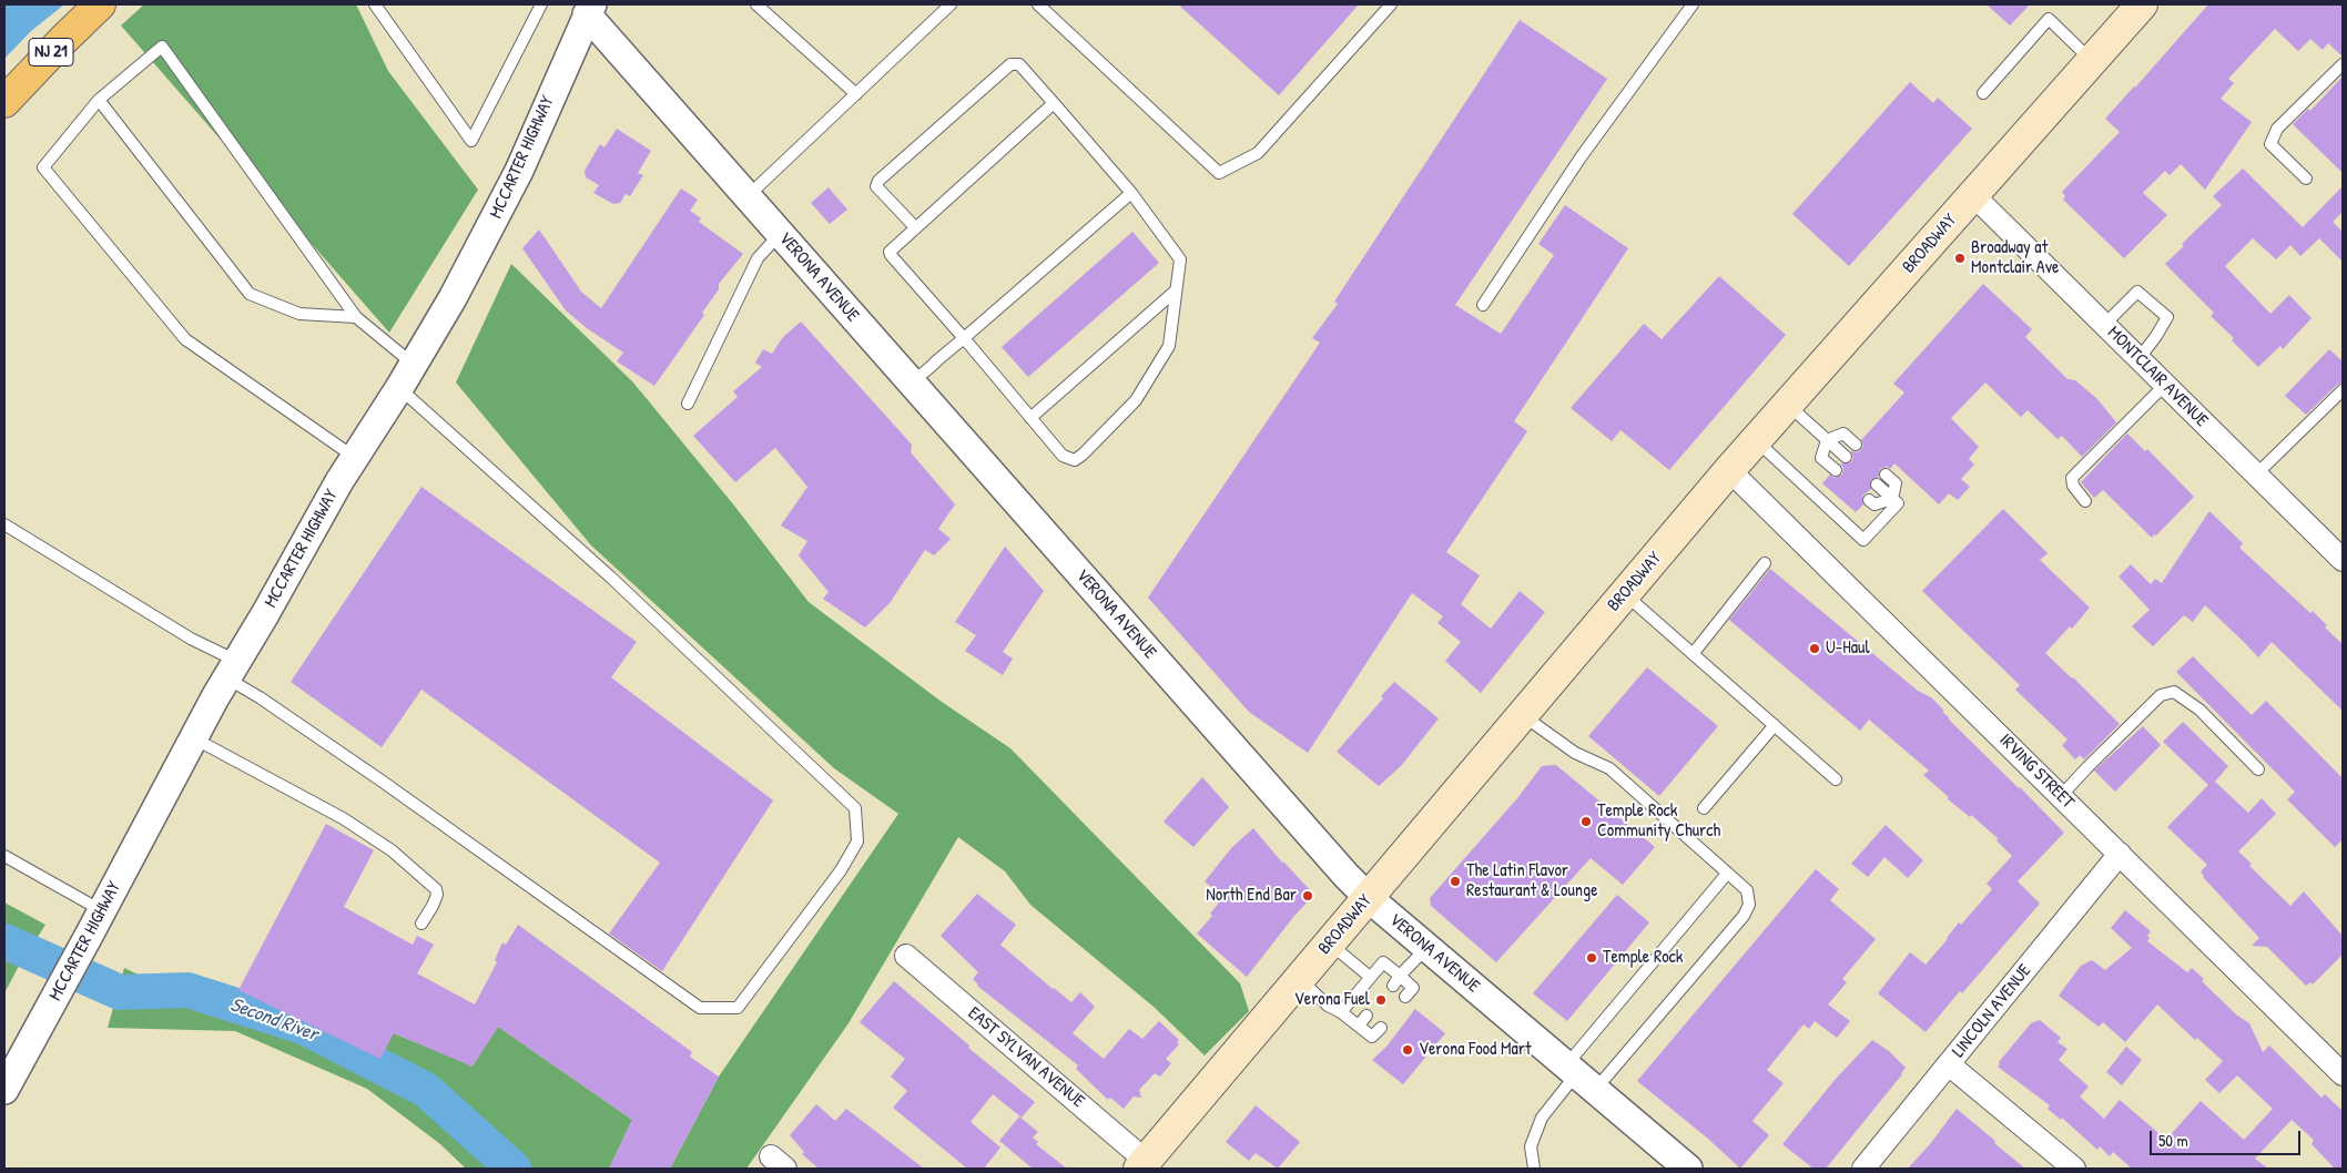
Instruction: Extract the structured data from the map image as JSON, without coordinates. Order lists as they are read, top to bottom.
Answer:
{
  "streets": {
    "highway": ["NJ 21"],
    "main road": ["BROADWAY"],
    "street": [
      "MCCARTER HIGHWAY",
      "VERONA AVENUE",
      "MONTCLAIR AVENUE",
      "IRVING STREET",
      "LINCOLN AVENUE",
      "EAST SYLVAN AVENUE"
    ]
  },
  "crossings": [
    ["MCCARTER HIGHWAY", "VERONA AVENUE"],
    ["BROADWAY", "VERONA AVENUE"],
    ["BROADWAY", "MONTCLAIR AVENUE"],
    ["BROADWAY", "IRVING STREET"],
    ["BROADWAY", "EAST SYLVAN AVENUE"],
    ["IRVING STREET", "LINCOLN AVENUE"]
  ],
  "water": ["Second River"],
  "places": [
    "Broadway at Montclair Ave",
    "U-Haul",
    "Temple Rock Community Church",
    "The Latin Flavor Restaurant & Lounge",
    "North End Bar",
    "Temple Rock",
    "Verona Fuel",
    "Verona Food Mart"
  ],
  "scale_bar": "50 m"
}
